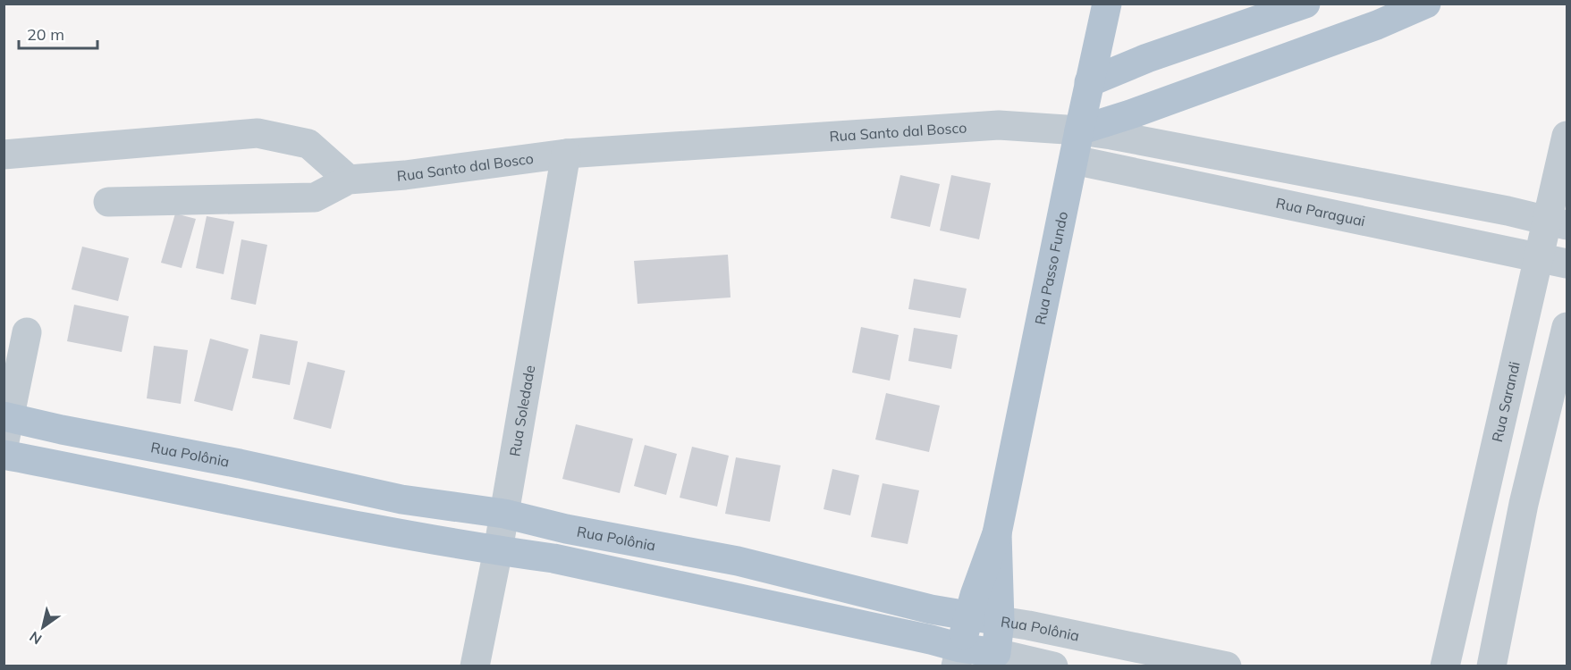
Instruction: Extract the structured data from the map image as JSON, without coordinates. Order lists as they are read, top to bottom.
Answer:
{
  "streets": {
    "main road": ["Rua Santo dal Bosco", "Rua Passo Fundo", "Rua Polônia"],
    "street": ["Rua Paraguai", "Rua Sarandi", "Rua Soledade"]
  },
  "crossings": [
    ["Rua Santo dal Bosco", "Rua Passo Fundo"],
    ["Rua Santo dal Bosco", "Rua Soledade"],
    ["Rua Paraguai", "Rua Passo Fundo"],
    ["Rua Paraguai", "Rua Sarandi"],
    ["Rua Passo Fundo", "Rua Polônia"],
    ["Rua Soledade", "Rua Polônia"]
  ],
  "scale_bar": "20 m",
  "north": "bottom left"
}
